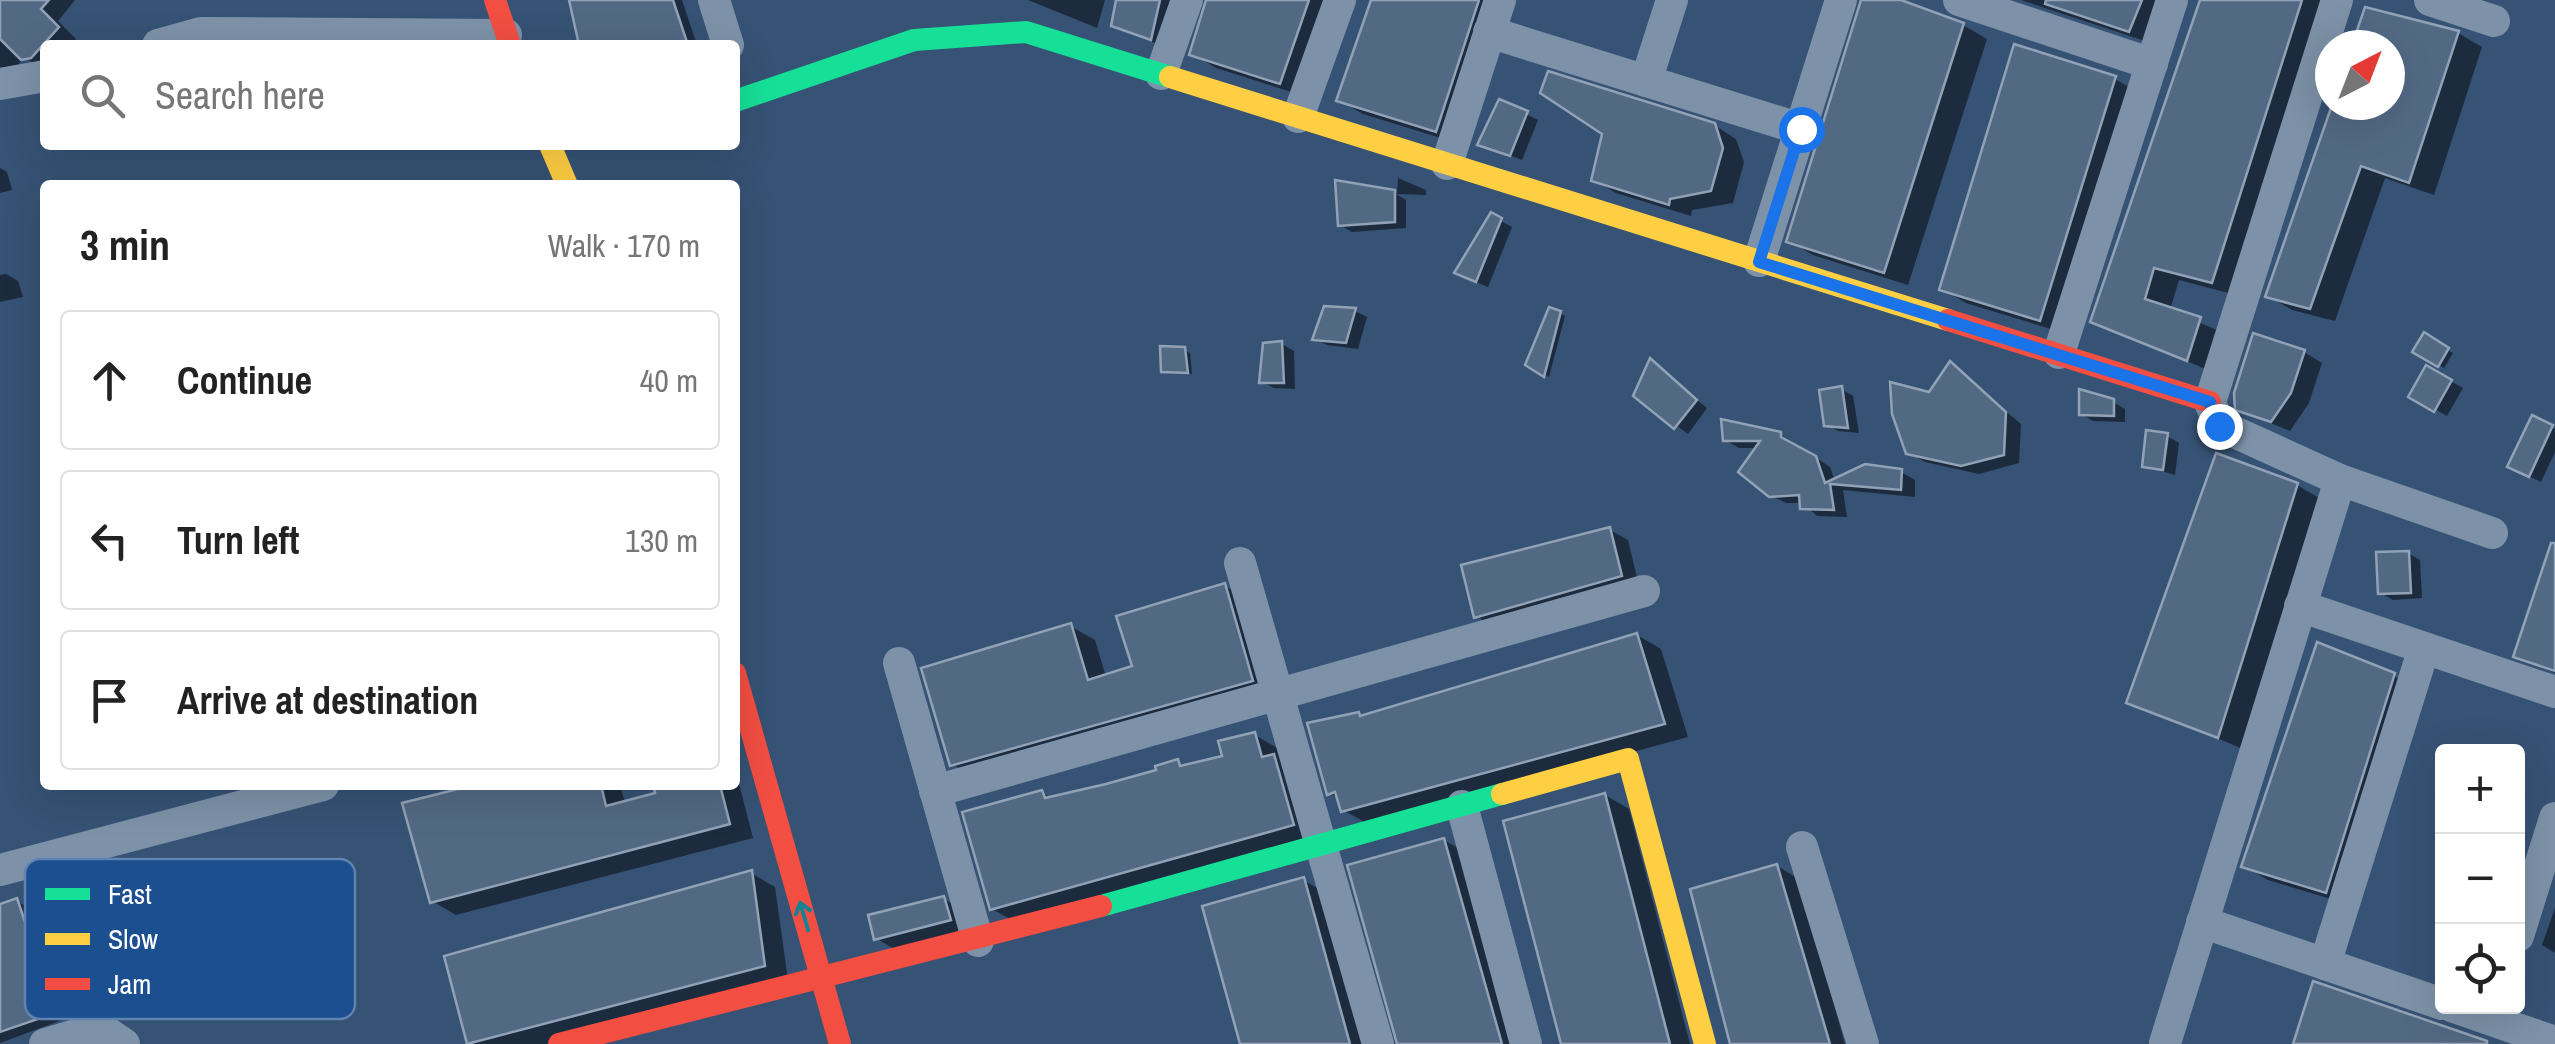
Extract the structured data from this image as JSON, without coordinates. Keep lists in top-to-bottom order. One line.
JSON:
{"legend":["Fast","Slow","Jam"],"north":"top right","page":{"search":"Search here","heading":["3 min","Walk · 170 m"],"list":[["Continue","40 m"],["Turn left","130 m"],"Arrive at destination"],"map_buttons":["+","−"]}}
